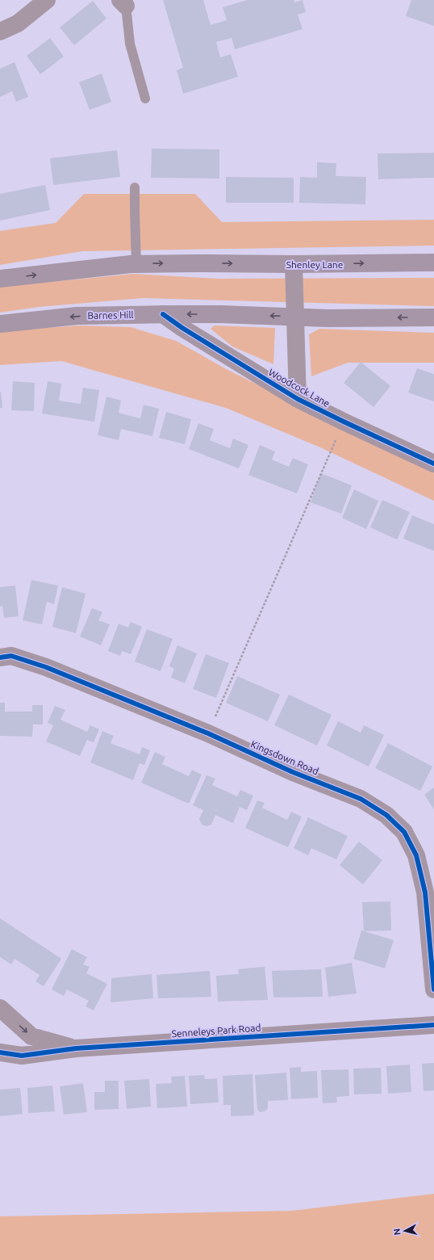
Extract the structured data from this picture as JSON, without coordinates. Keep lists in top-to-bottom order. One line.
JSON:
{"streets":{"main road":["Shenley Lane","Barnes Hill"],"street":["Woodcock Lane","Kingsdown Road","Senneleys Park Road"]},"crossings":[["Shenley Lane","Woodcock Lane"],["Barnes Hill","Woodcock Lane"]],"north":"left"}
